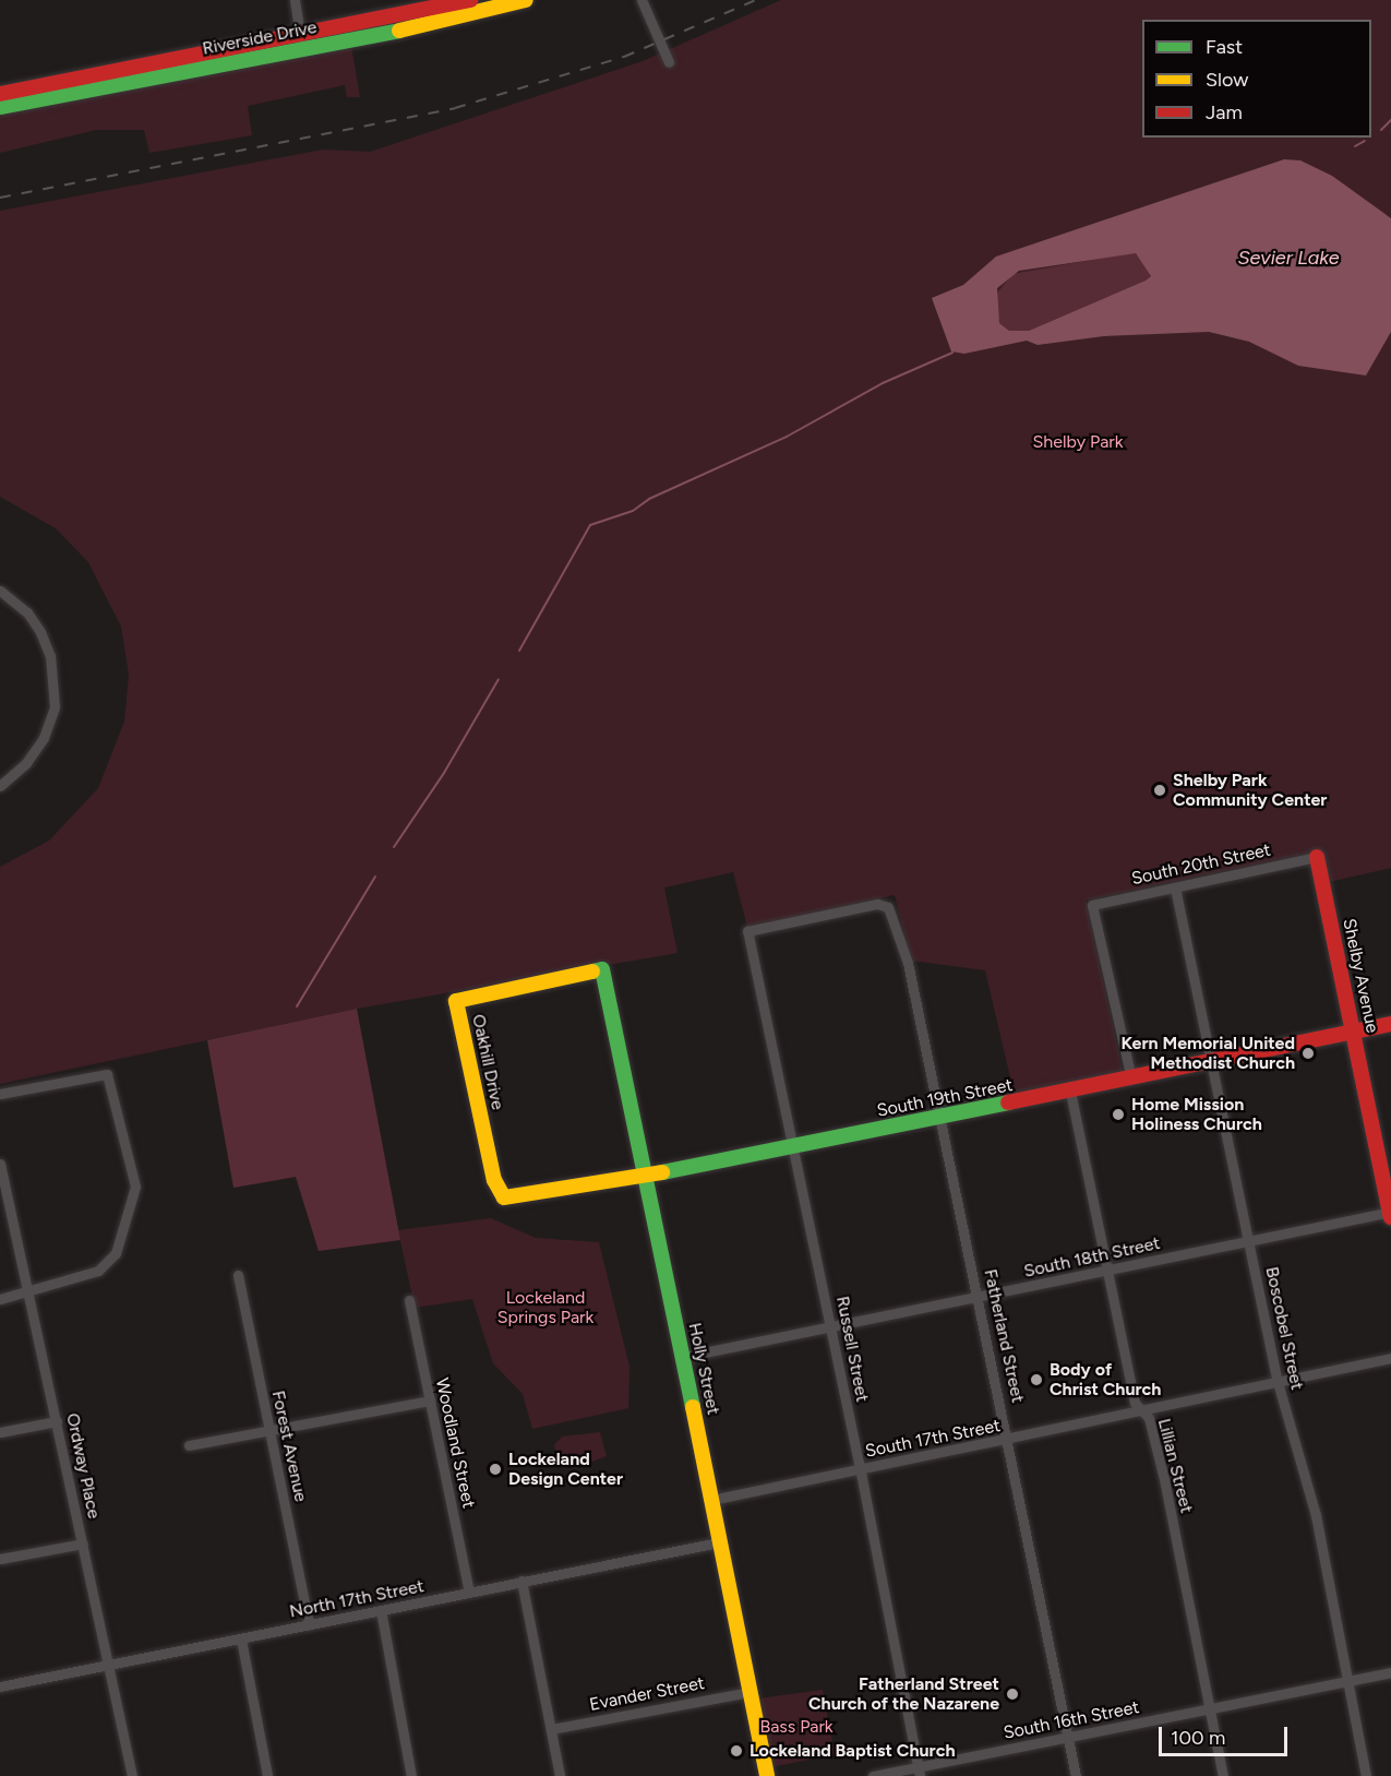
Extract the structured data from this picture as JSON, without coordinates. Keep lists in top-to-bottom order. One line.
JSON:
{"streets":{"street":["Riverside Drive","South 20th Street","Shelby Avenue","Oakhill Drive","South 19th Street","South 18th Street","Boscobel Street","Fatherland Street","Russell Street","Holly Street","South 17th Street","Woodland Street","Forest Avenue","Ordway Place","Lillian Street","North 17th Street","Evander Street","South 16th Street"]},"crossings":[["South 20th Street","Shelby Avenue"],["South 20th Street","South 19th Street"],["South 20th Street","Boscobel Street"],["Shelby Avenue","South 19th Street"],["Shelby Avenue","South 18th Street"],["Oakhill Drive","South 19th Street"],["Oakhill Drive","Holly Street"],["South 19th Street","Boscobel Street"],["South 19th Street","Fatherland Street"],["South 19th Street","Russell Street"],["South 19th Street","Holly Street"],["South 19th Street","Lillian Street"],["South 18th Street","Boscobel Street"],["South 18th Street","Fatherland Street"],["South 18th Street","Russell Street"],["South 18th Street","Holly Street"],["South 18th Street","Lillian Street"],["Boscobel Street","South 17th Street"],["Boscobel Street","South 16th Street"],["Fatherland Street","Russell Street"],["Fatherland Street","South 17th Street"],["Fatherland Street","South 16th Street"],["Russell Street","South 17th Street"],["Russell Street","South 16th Street"],["Holly Street","South 17th Street"],["Holly Street","North 17th Street"],["Holly Street","Evander Street"],["South 17th Street","Lillian Street"],["Woodland Street","North 17th Street"],["Forest Avenue","North 17th Street"],["Ordway Place","North 17th Street"],["Lillian Street","South 16th Street"]],"water":["Sevier Lake"],"parks":["Shelby Park","Lockeland Springs Park","Bass Park"],"places":["Shelby Park Community Center","Kern Memorial United Methodist Church","Home Mission Holiness Church","Body of Christ Church","Lockeland Design Center","Fatherland Street Church of the Nazarene","Lockeland Baptist Church"],"legend":["Fast","Slow","Jam"],"scale_bar":"100 m"}
